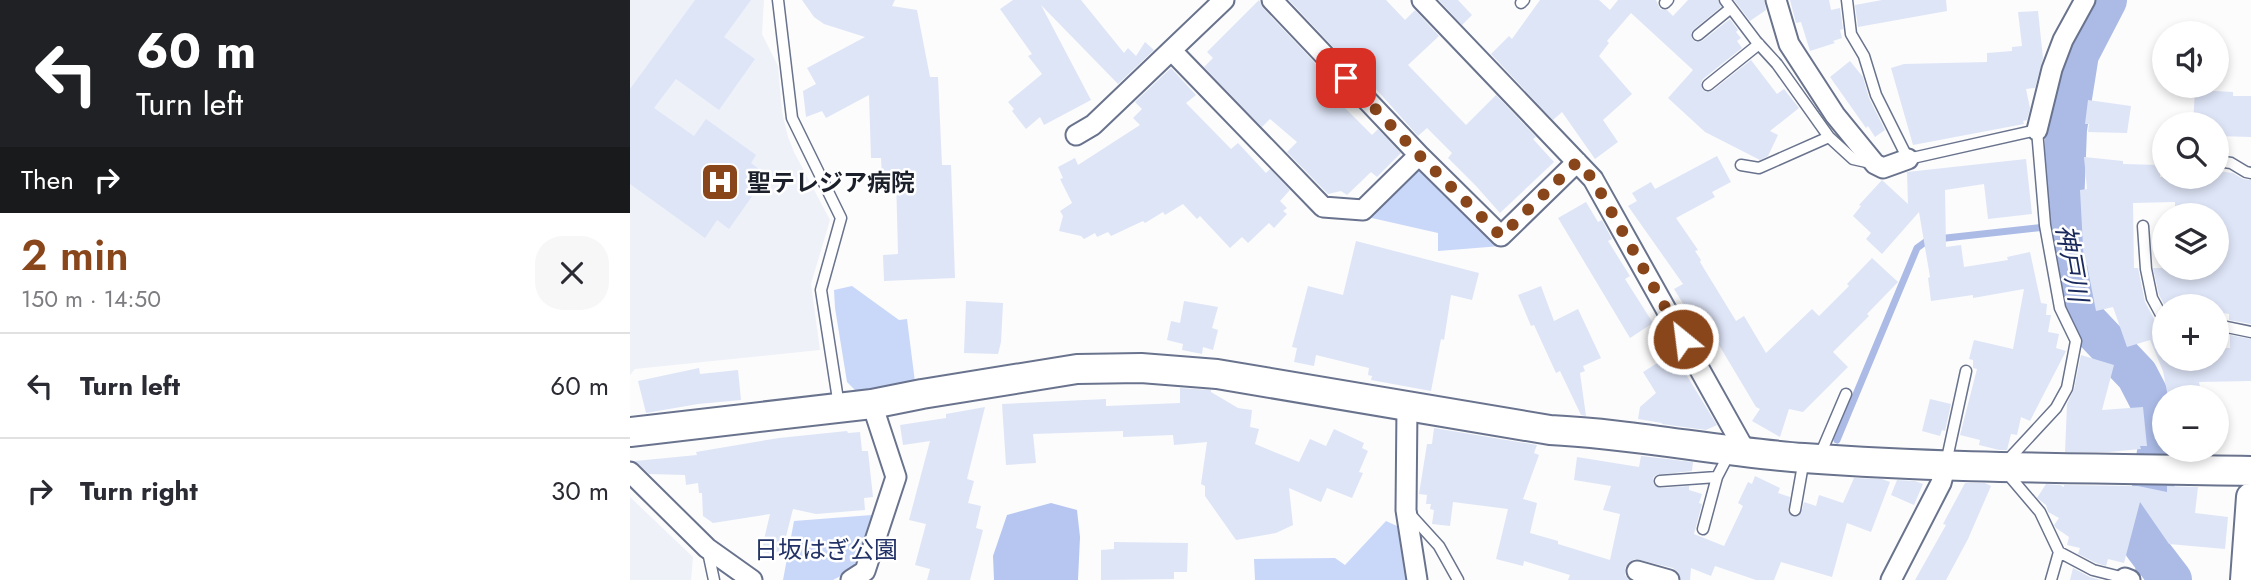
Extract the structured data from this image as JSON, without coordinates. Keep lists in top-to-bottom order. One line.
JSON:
{"water":["神戸川"],"parks":["日坂はぎ公園"],"places":{"hospital":["聖テレジア病院"]},"page":{"turn":["60 m","Turn left"],"map_buttons":["+","−"],"then":"Then","heading":["2 min","150 m · 14:50"],"list":[{"name":"Turn left","value":"60 m"},{"name":"Turn right","value":"30 m"}]}}
